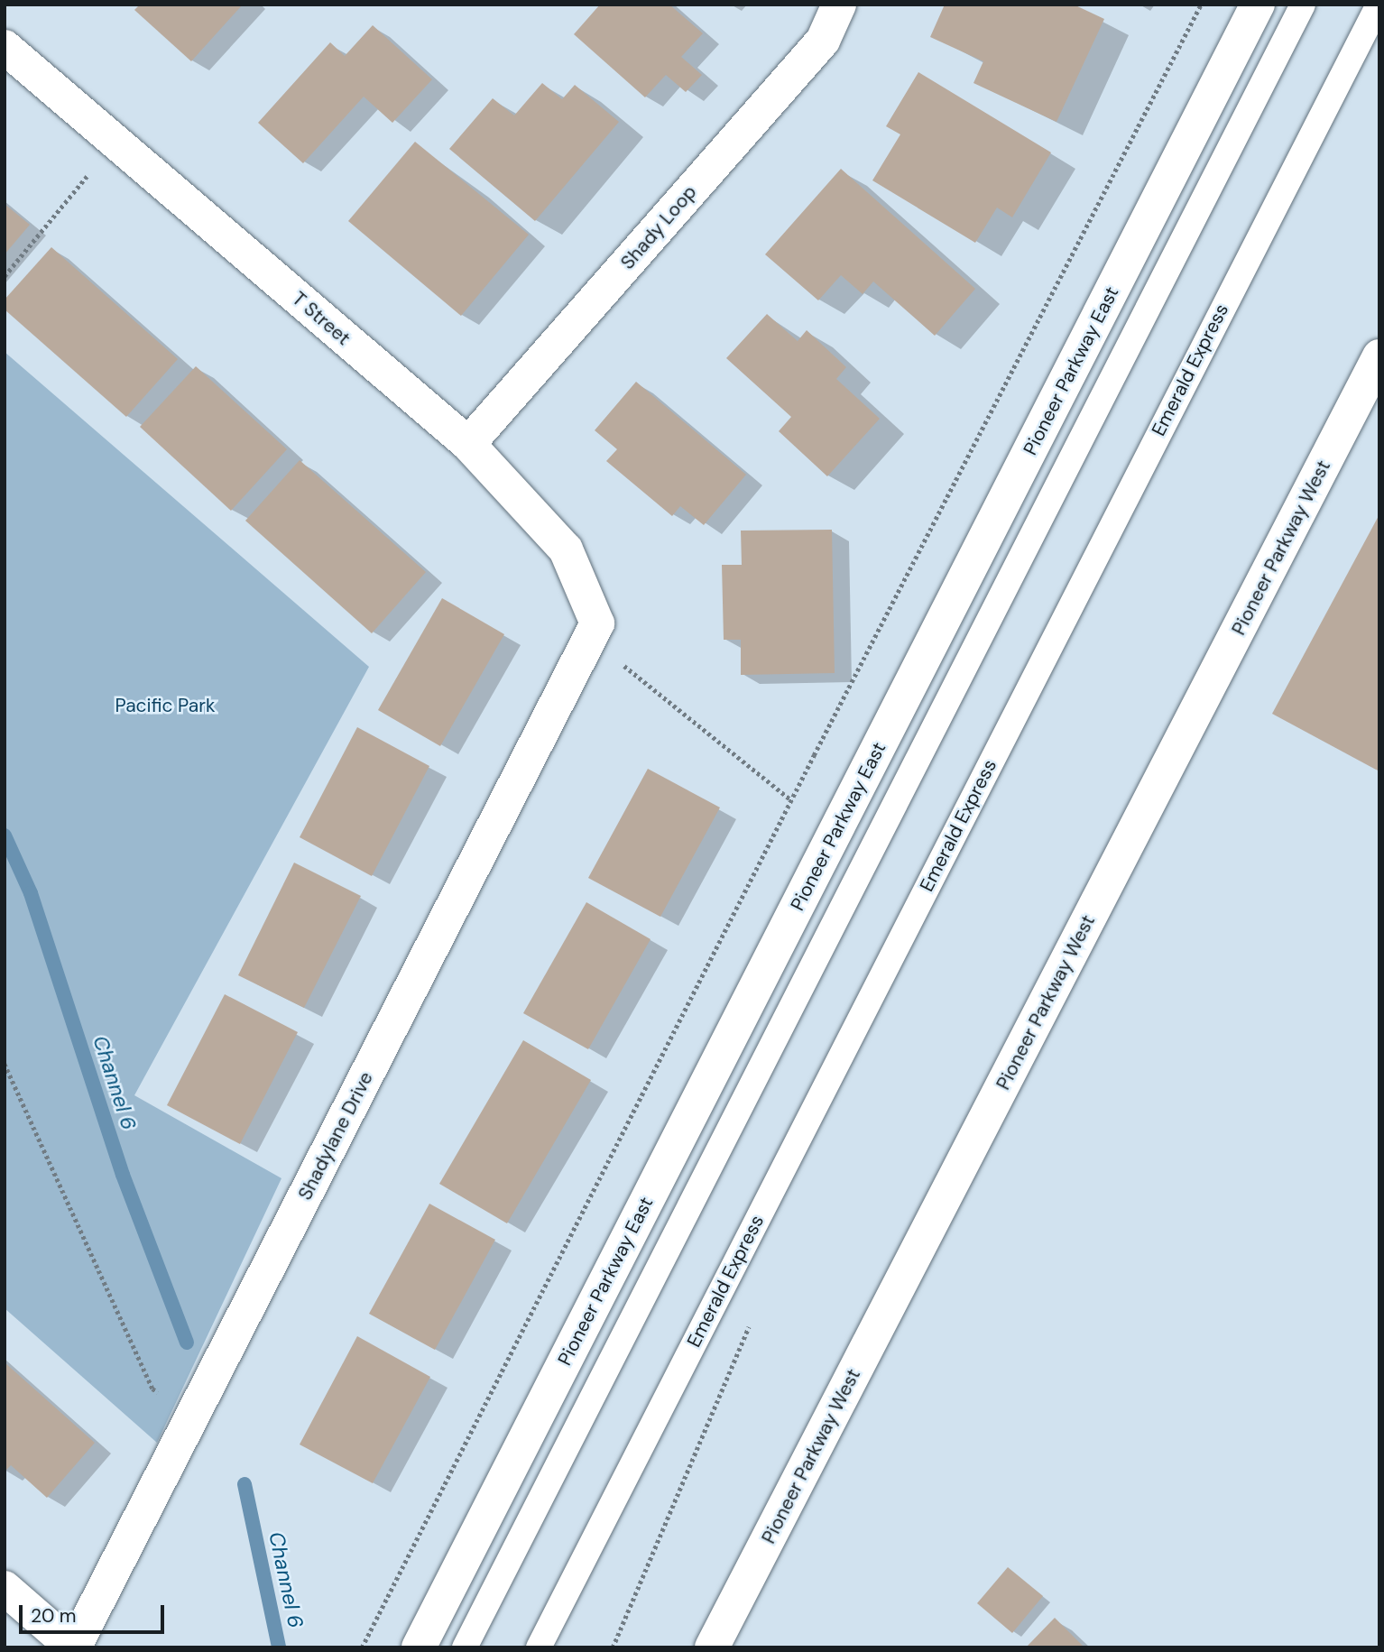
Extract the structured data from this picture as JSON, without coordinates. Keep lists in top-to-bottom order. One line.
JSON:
{"streets":{"main road":["Shady Loop","T Street","Pioneer Parkway East","Pioneer Parkway West","Shadylane Drive"],"lane":["Emerald Express"]},"crossings":[["Shady Loop","T Street"],["T Street","Shadylane Drive"]],"water":["Channel 6"],"parks":["Pacific Park"],"scale_bar":"20 m"}
